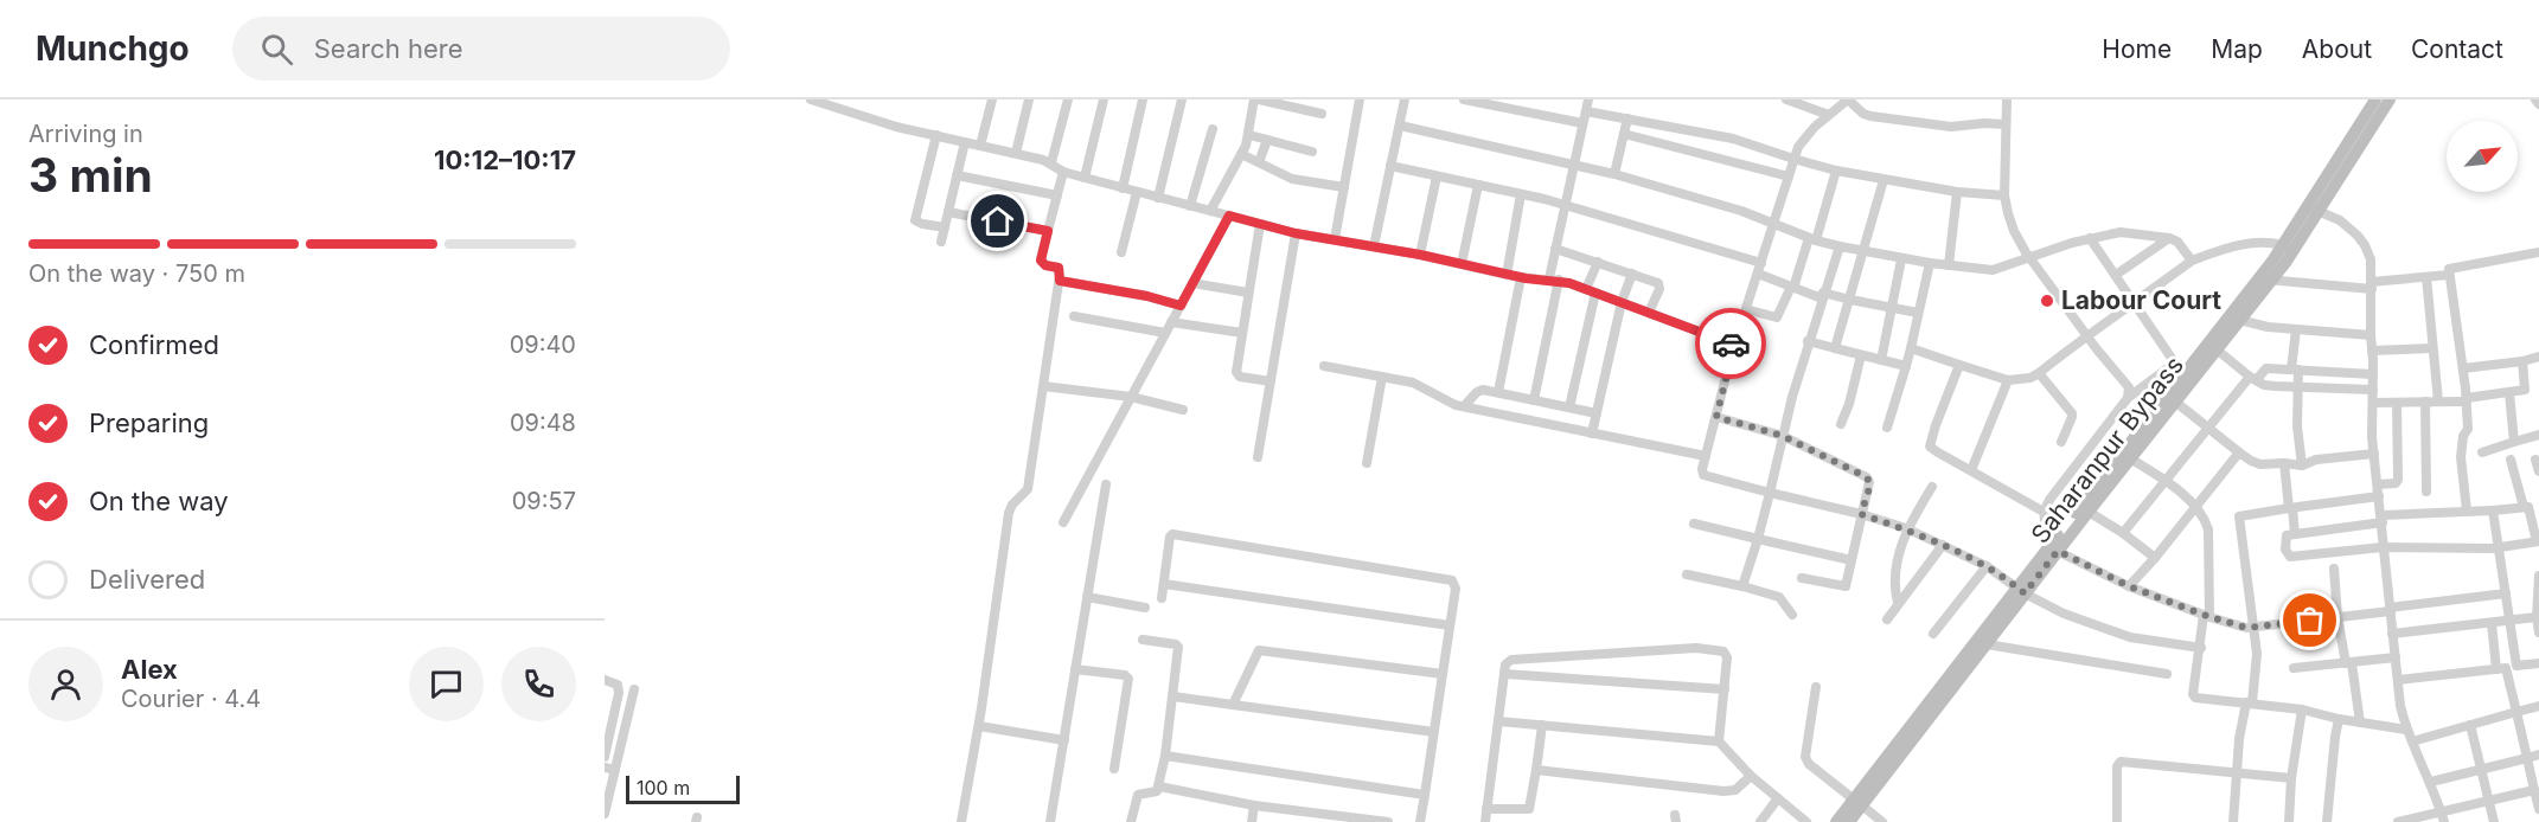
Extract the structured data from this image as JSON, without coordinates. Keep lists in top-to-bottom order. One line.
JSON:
{"streets":{"main road":["Saharanpur Bypass"]},"places":["Labour Court"],"scale_bar":"100 m","north":"top right","page":{"header":"Munchgo","search":"Search here","nav":["Home","Map","About","Contact"],"heading":["3 min","Arriving in","10:12–10:17"],"panel":["Alex","Courier · 4.4"],"bar":"On the way · 750 m","list":[["Confirmed","09:40"],["Preparing","09:48"],["On the way","09:57"],"Delivered"],"scale":"100 m"}}
